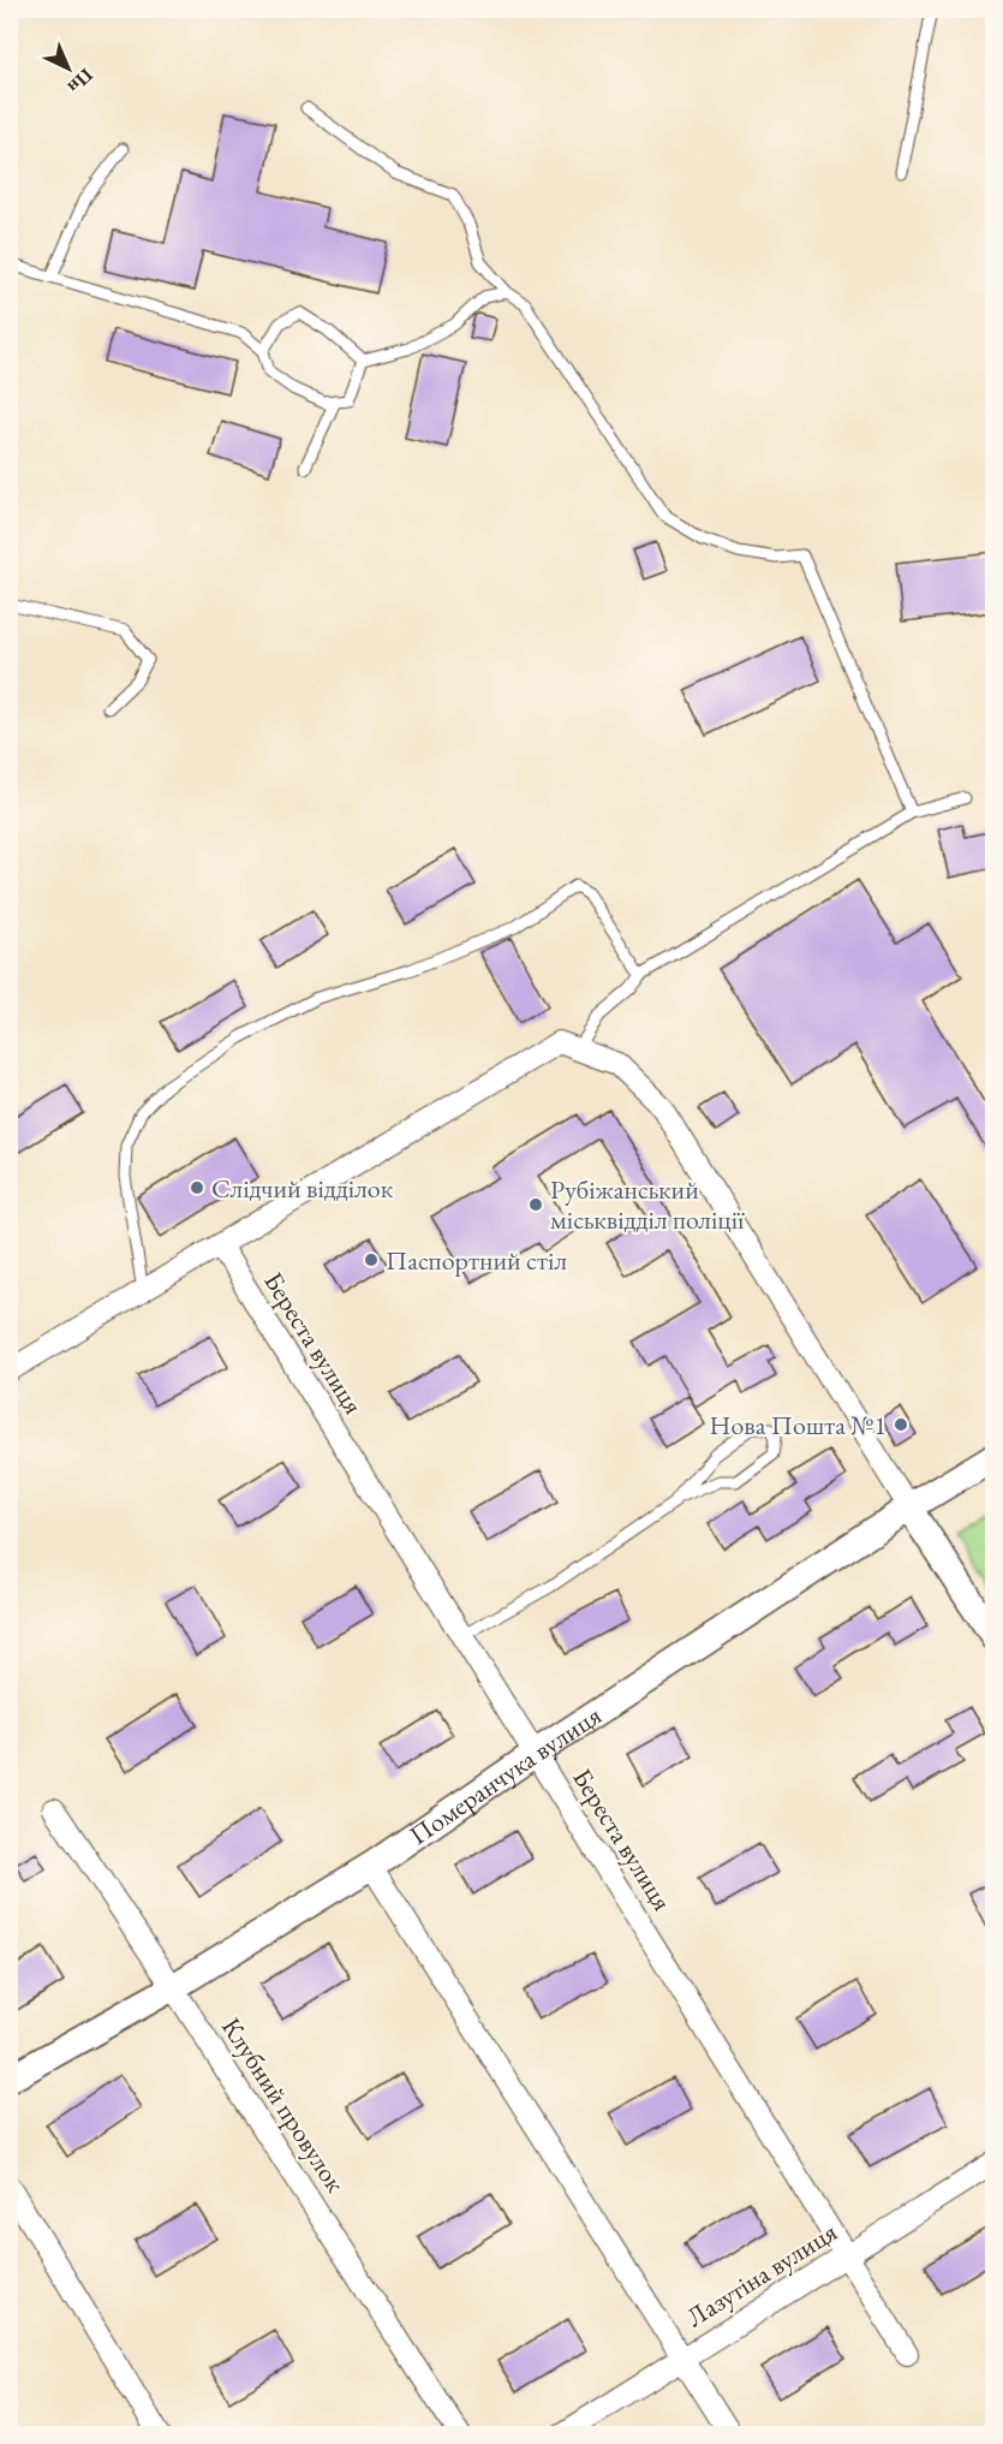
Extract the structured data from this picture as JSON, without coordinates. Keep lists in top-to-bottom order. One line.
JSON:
{"streets":{"street":["Береста вулиця","Померанчука вулиця","Клубний провулок","Лазутіна вулиця"]},"crossings":[["Береста вулиця","Померанчука вулиця"],["Береста вулиця","Лазутіна вулиця"],["Померанчука вулиця","Клубний провулок"]],"places":["Слідчий відділок","Рубіжанський міськвідділ поліції","Паспортний стіл","Нова Пошта №1"],"north":"bottom right"}
